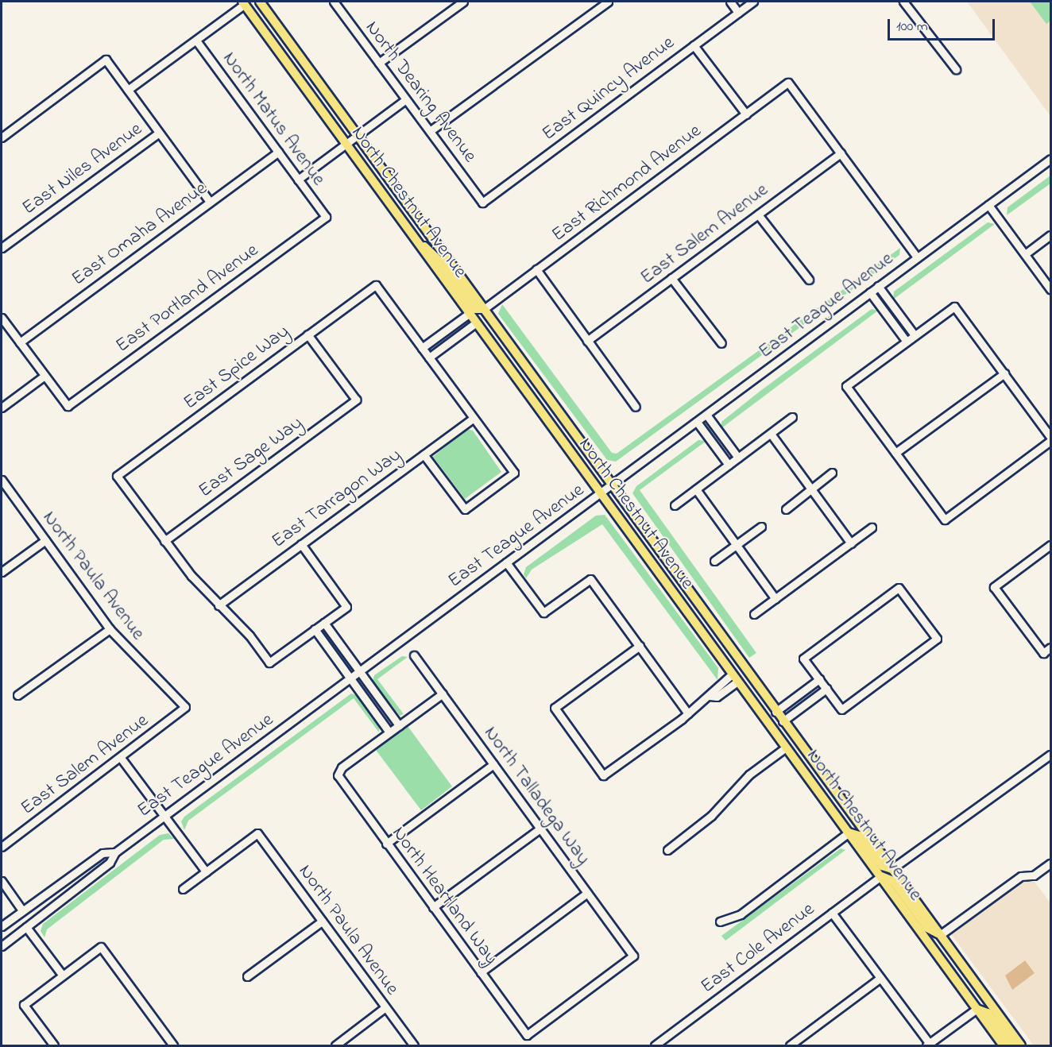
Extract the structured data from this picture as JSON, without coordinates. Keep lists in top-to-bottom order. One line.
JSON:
{"streets":{"main road":["North Chestnut Avenue"],"street":["East Quincy Avenue","North Dearing Avenue","North Matus Avenue","East Niles Avenue","East Richmond Avenue","East Omaha Avenue","East Salem Avenue","East Portland Avenue","East Teague Avenue","East Spice Way","East Sage Way","East Tarragon Way","North Paula Avenue","North Talladega Way","North Heartland Way","East Cole Avenue"]},"crossings":[["East Quincy Avenue","North Dearing Avenue"],["North Matus Avenue","East Omaha Avenue"],["North Matus Avenue","East Portland Avenue"],["East Richmond Avenue","North Chestnut Avenue"],["East Richmond Avenue","East Salem Avenue"],["North Chestnut Avenue","East Teague Avenue"],["North Chestnut Avenue","East Cole Avenue"],["East Salem Avenue","North Paula Avenue"],["East Spice Way","East Sage Way"],["North Talladega Way","North Heartland Way"]],"scale_bar":"100 m"}
